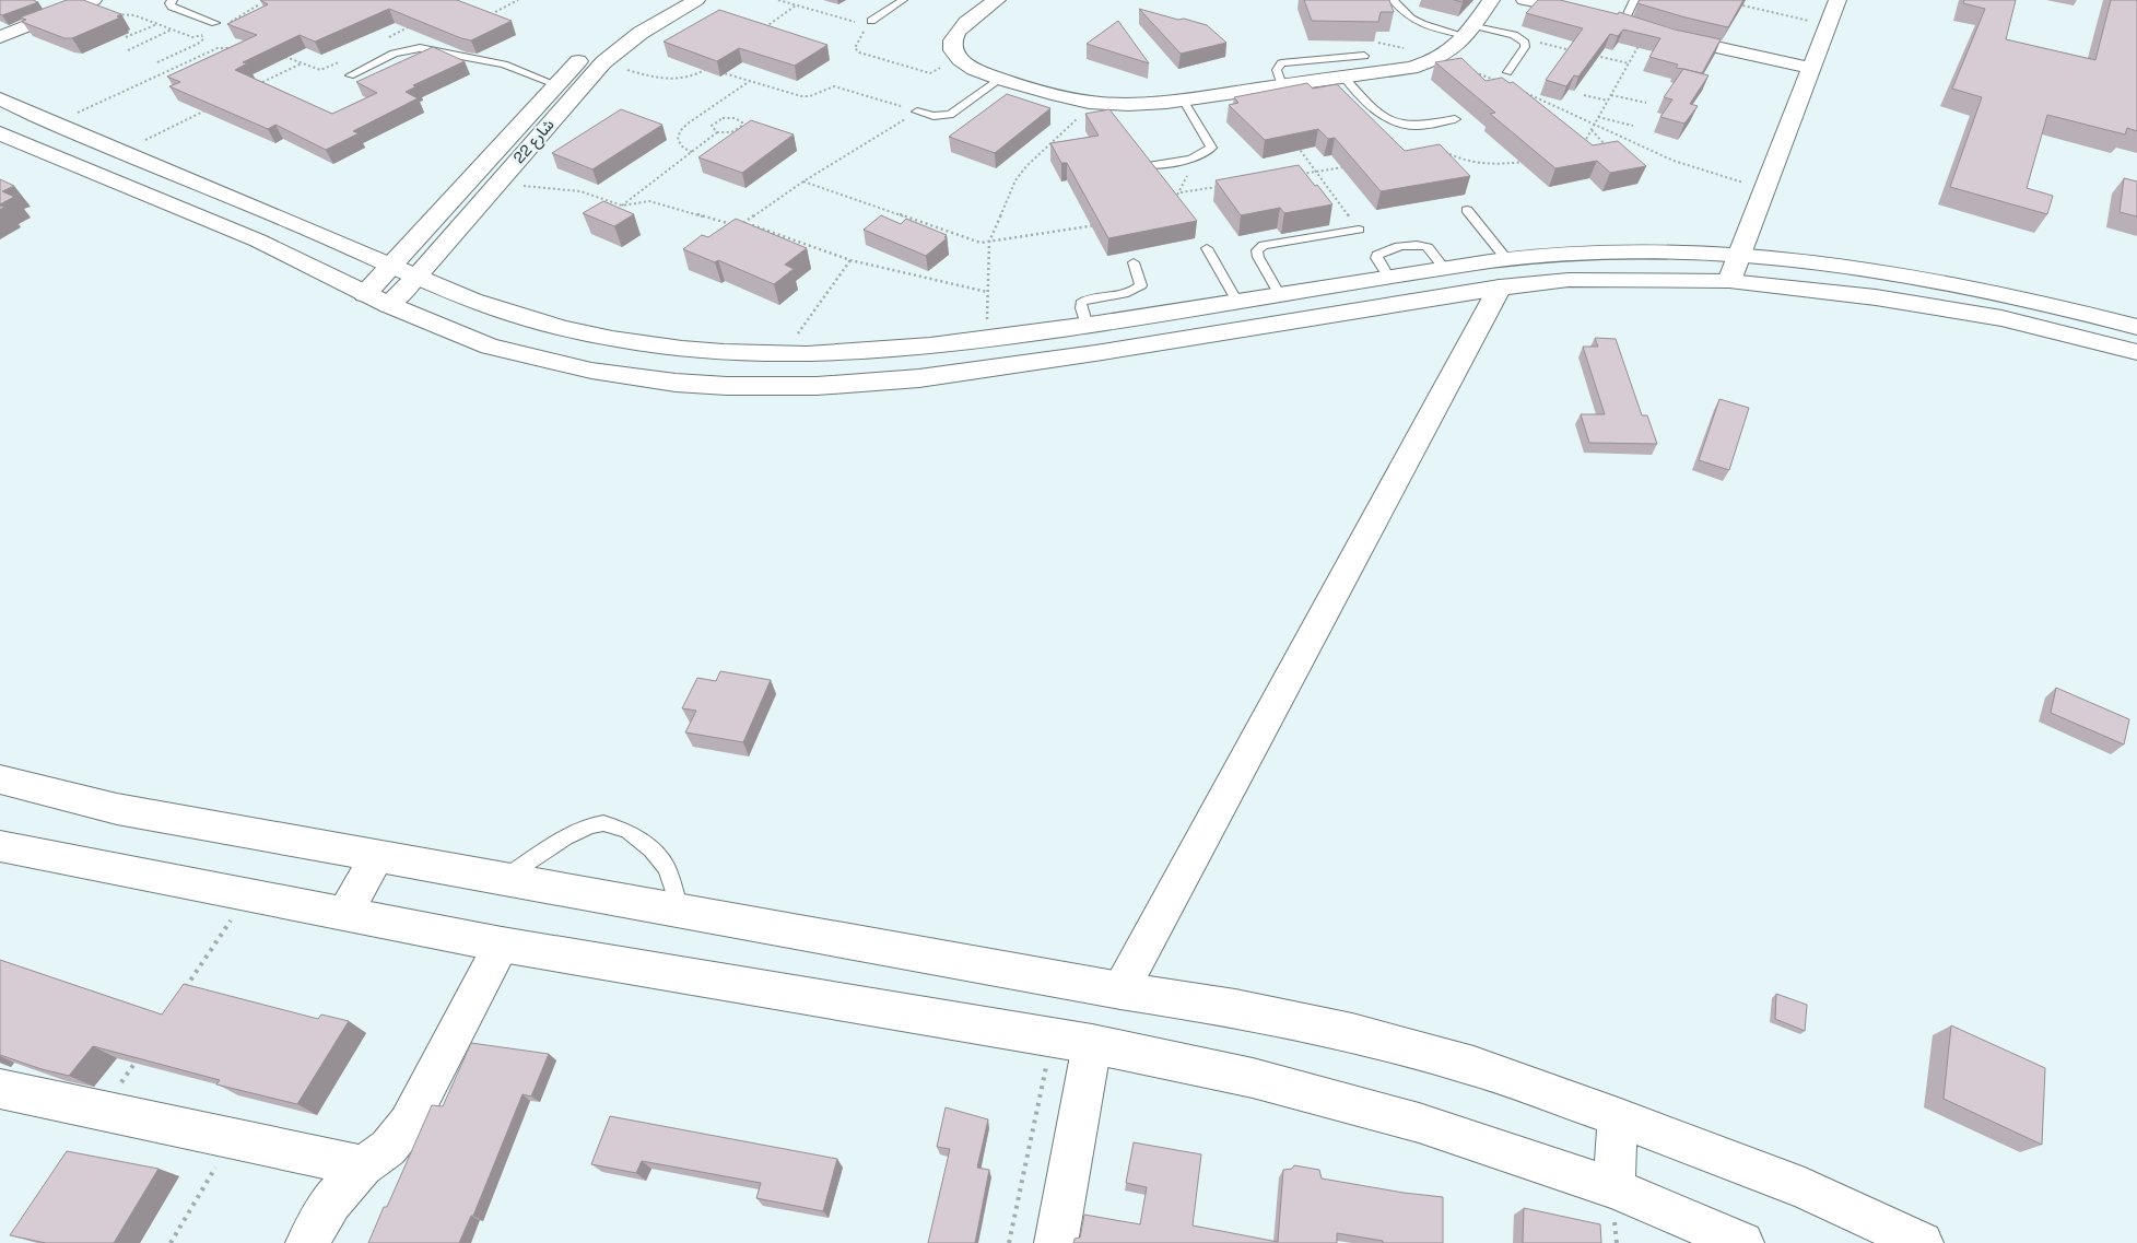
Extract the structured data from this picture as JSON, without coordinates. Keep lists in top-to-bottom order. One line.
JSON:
{"streets":{"street":["شارع 22"]}}
